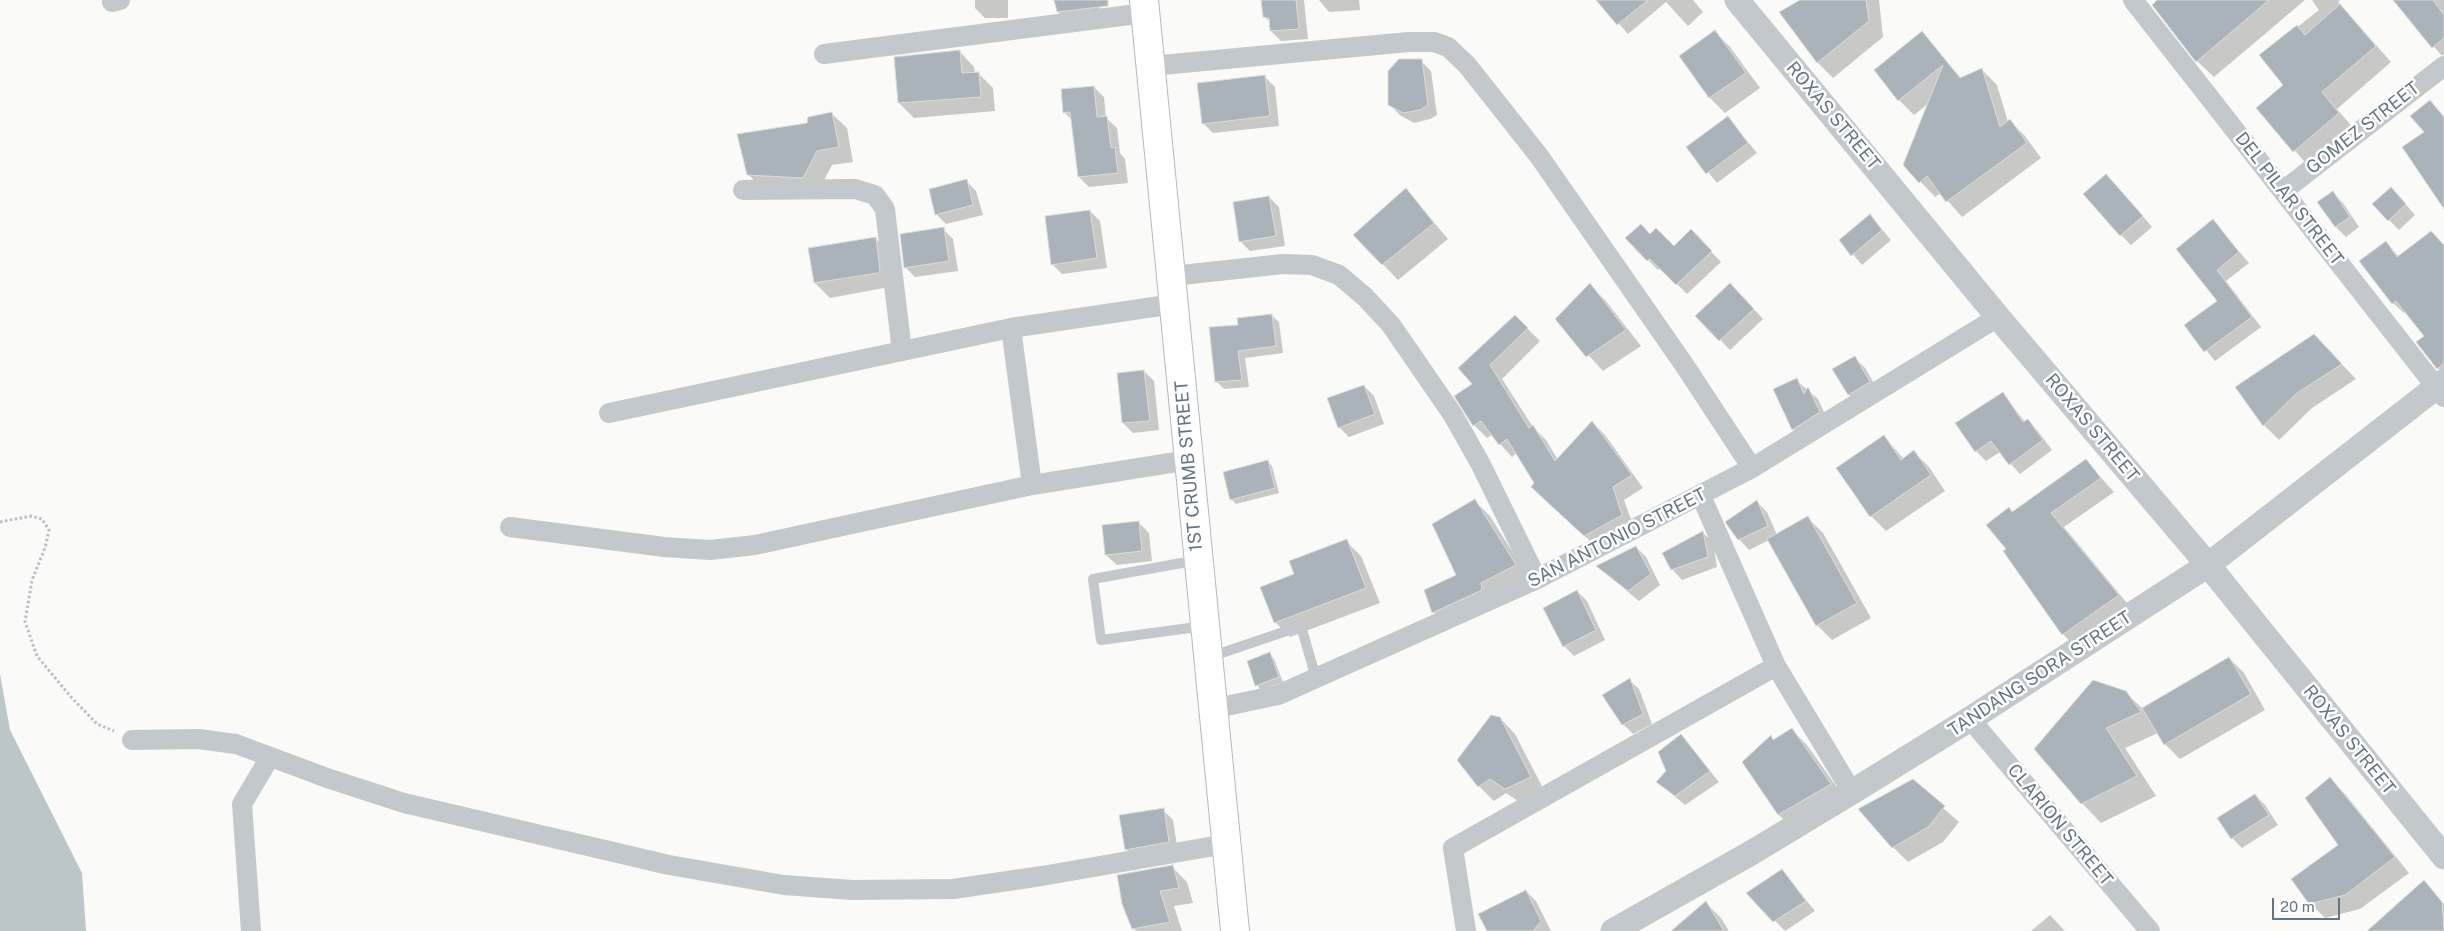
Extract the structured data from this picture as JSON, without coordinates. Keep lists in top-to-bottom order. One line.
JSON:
{"streets":{"main road":["1ST CRUMB STREET"],"street":["ROXAS STREET","GOMEZ STREET","DEL PILAR STREET","SAN ANTONIO STREET","TANDANG SORA STREET","CLARION STREET"]},"crossings":[["ROXAS STREET","SAN ANTONIO STREET"],["ROXAS STREET","TANDANG SORA STREET"],["GOMEZ STREET","DEL PILAR STREET"],["DEL PILAR STREET","TANDANG SORA STREET"],["1ST CRUMB STREET","SAN ANTONIO STREET"],["TANDANG SORA STREET","CLARION STREET"]],"scale_bar":"20 m"}
